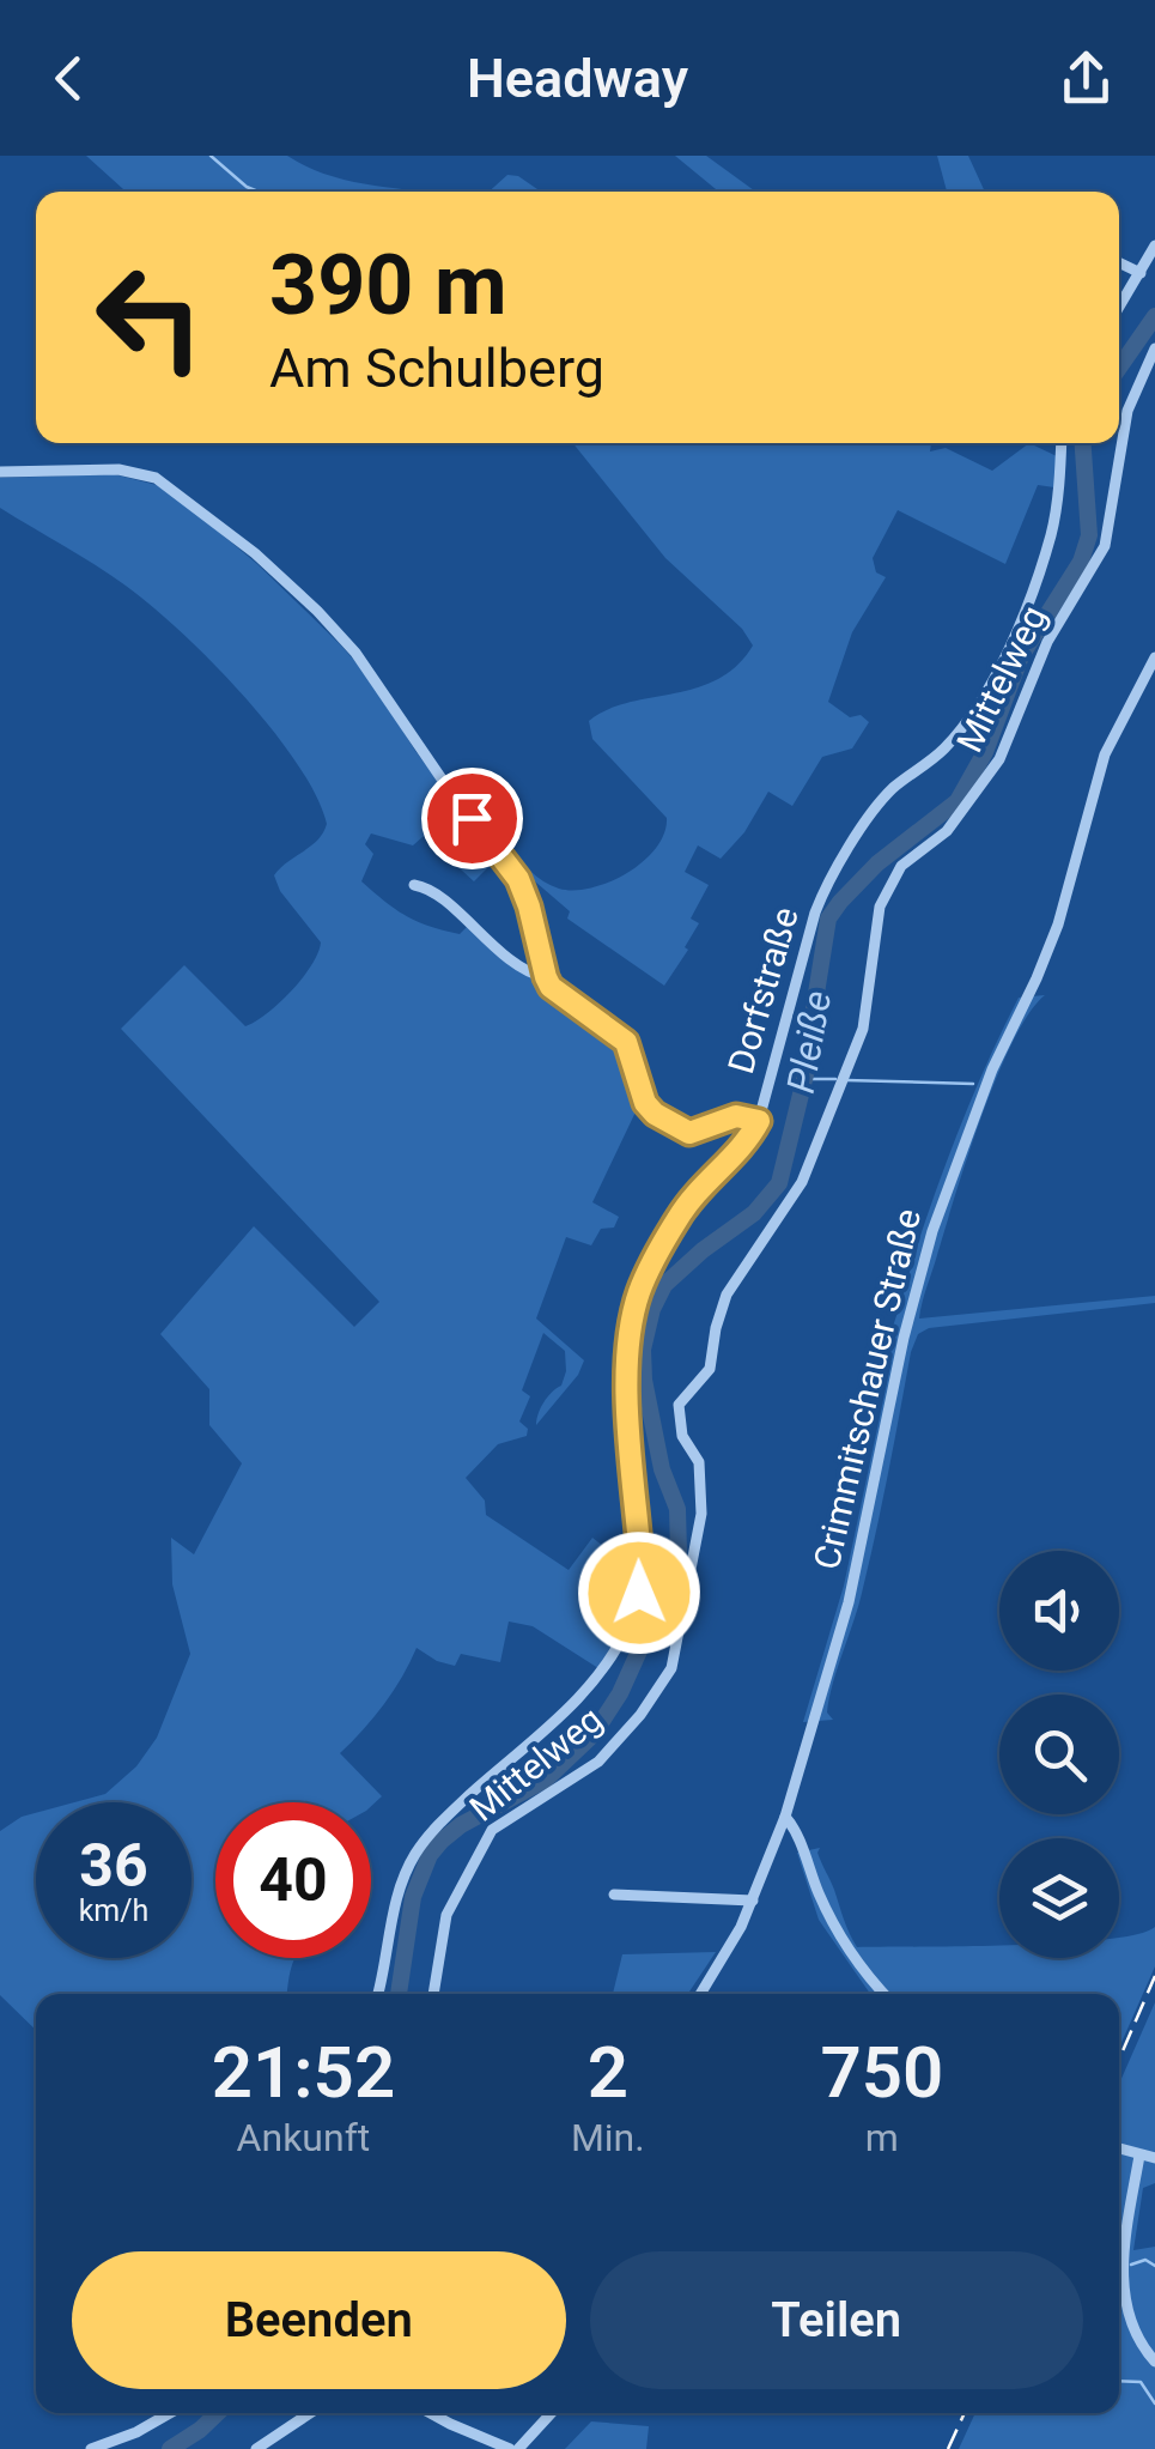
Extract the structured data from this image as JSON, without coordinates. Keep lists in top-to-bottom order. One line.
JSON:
{"streets":{"street":["Mittelweg","Dorfstraße","Crimmitschauer Straße"]},"water":["Pleiße"],"page":{"header":"Headway","turn":["390 m","Am Schulberg"],"speed":"36 km/h","limit":"40","eta":["21:52","Ankunft","2","Min.","750","m"],"buttons":["Beenden","Teilen"]}}
